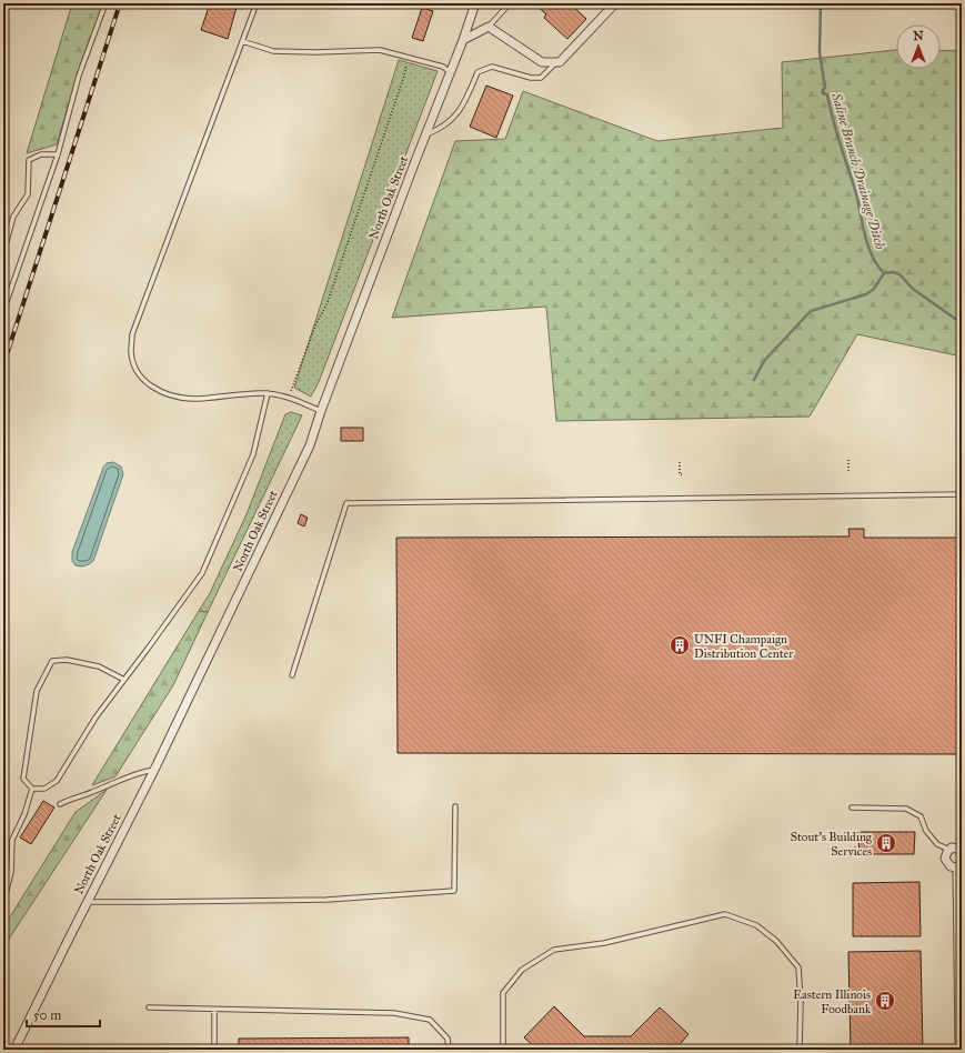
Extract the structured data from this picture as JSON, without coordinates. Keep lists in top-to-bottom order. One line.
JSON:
{"streets":{"street":["North Oak Street"]},"water":["Saline Branch Drainage Ditch"],"places":{"building":["UNFI Champaign Distribution Center","Stout's Building Services","Eastern Illinois Foodbank"]},"scale_bar":"50 m","north":"top"}
